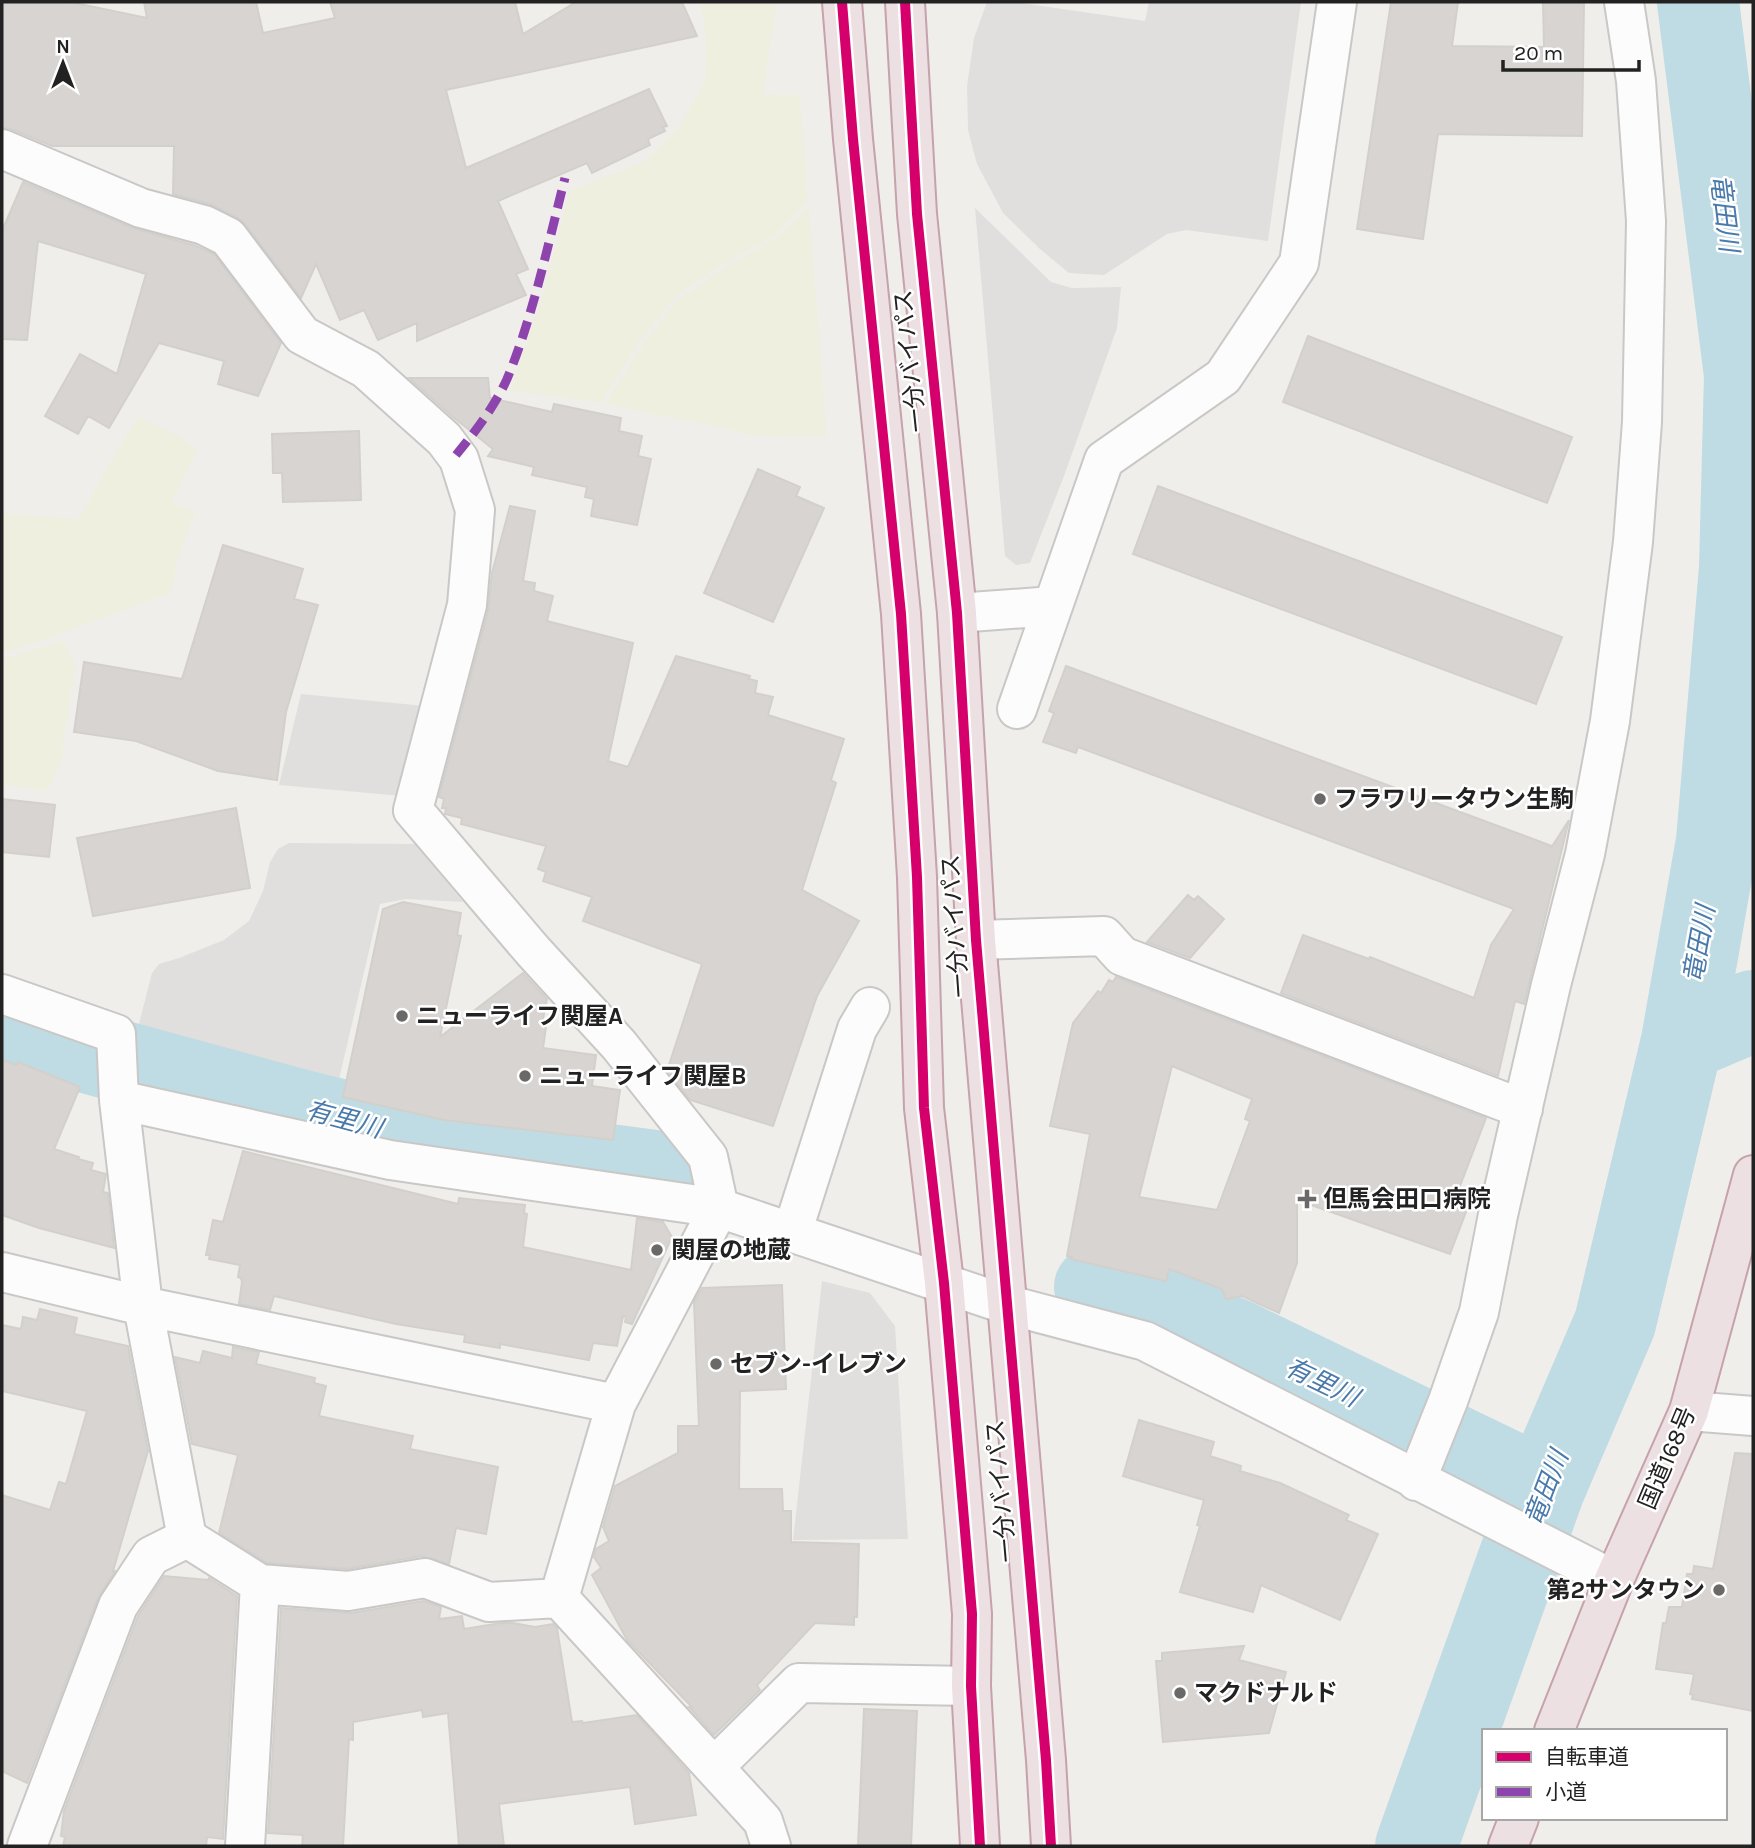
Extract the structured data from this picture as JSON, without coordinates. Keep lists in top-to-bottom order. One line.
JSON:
{"streets":{"highway":["一分バイパス","国道168号"]},"water":["竜田川","有里川"],"places":{"other":["フラワリータウン生駒","ニューライフ関屋A","ニューライフ関屋B","関屋の地蔵","セブン-イレブン","第2サンタウン","マクドナルド"],"health":["但馬会田口病院"]},"legend":["自転車道","小道"],"scale_bar":"20 m","north":"top"}
